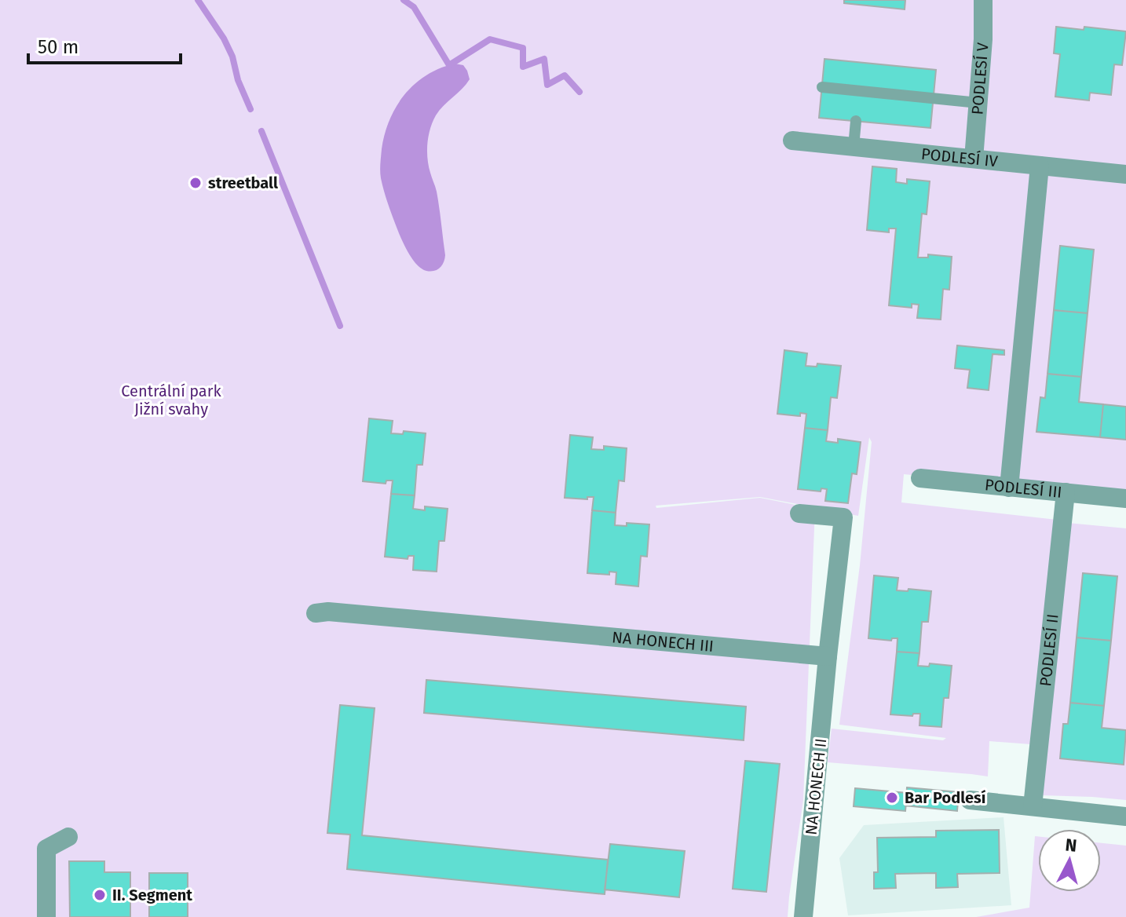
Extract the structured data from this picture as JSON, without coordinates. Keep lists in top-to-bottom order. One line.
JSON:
{"streets":{"street":["PODLESÍ V","PODLESÍ IV","PODLESÍ III","NA HONECH III","PODLESÍ II","NA HONECH II"]},"crossings":[["PODLESÍ V","PODLESÍ IV"],["PODLESÍ III","PODLESÍ II"],["NA HONECH III","NA HONECH II"]],"parks":["Centrální park Jižní svahy"],"places":["streetball","Bar Podlesí","II. Segment"],"scale_bar":"50 m","north":"top"}
